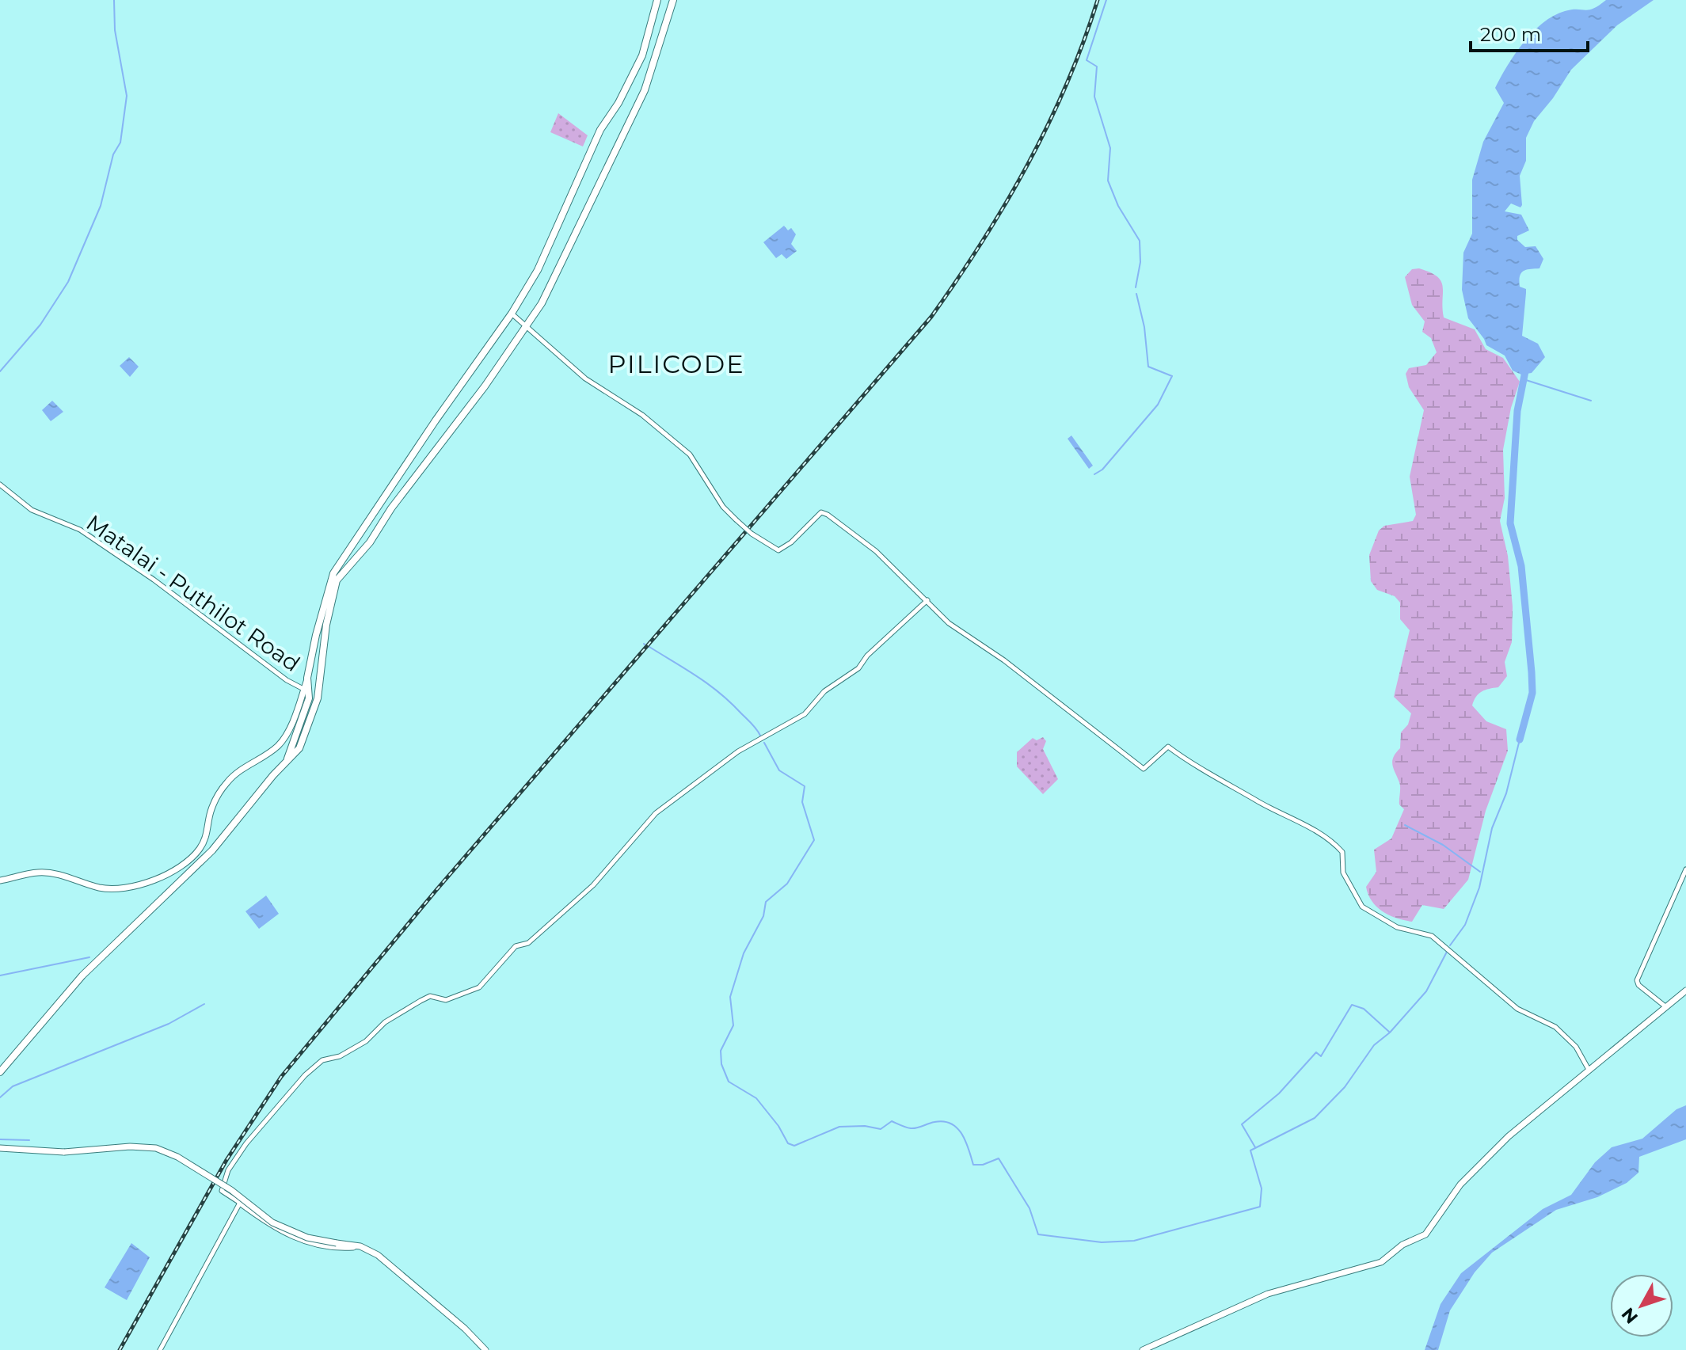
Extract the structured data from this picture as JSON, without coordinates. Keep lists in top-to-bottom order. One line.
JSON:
{"streets":{"street":["Matalai - Puthilot Road"]},"districts":["PILICODE"],"scale_bar":"200 m","north":"bottom left"}
